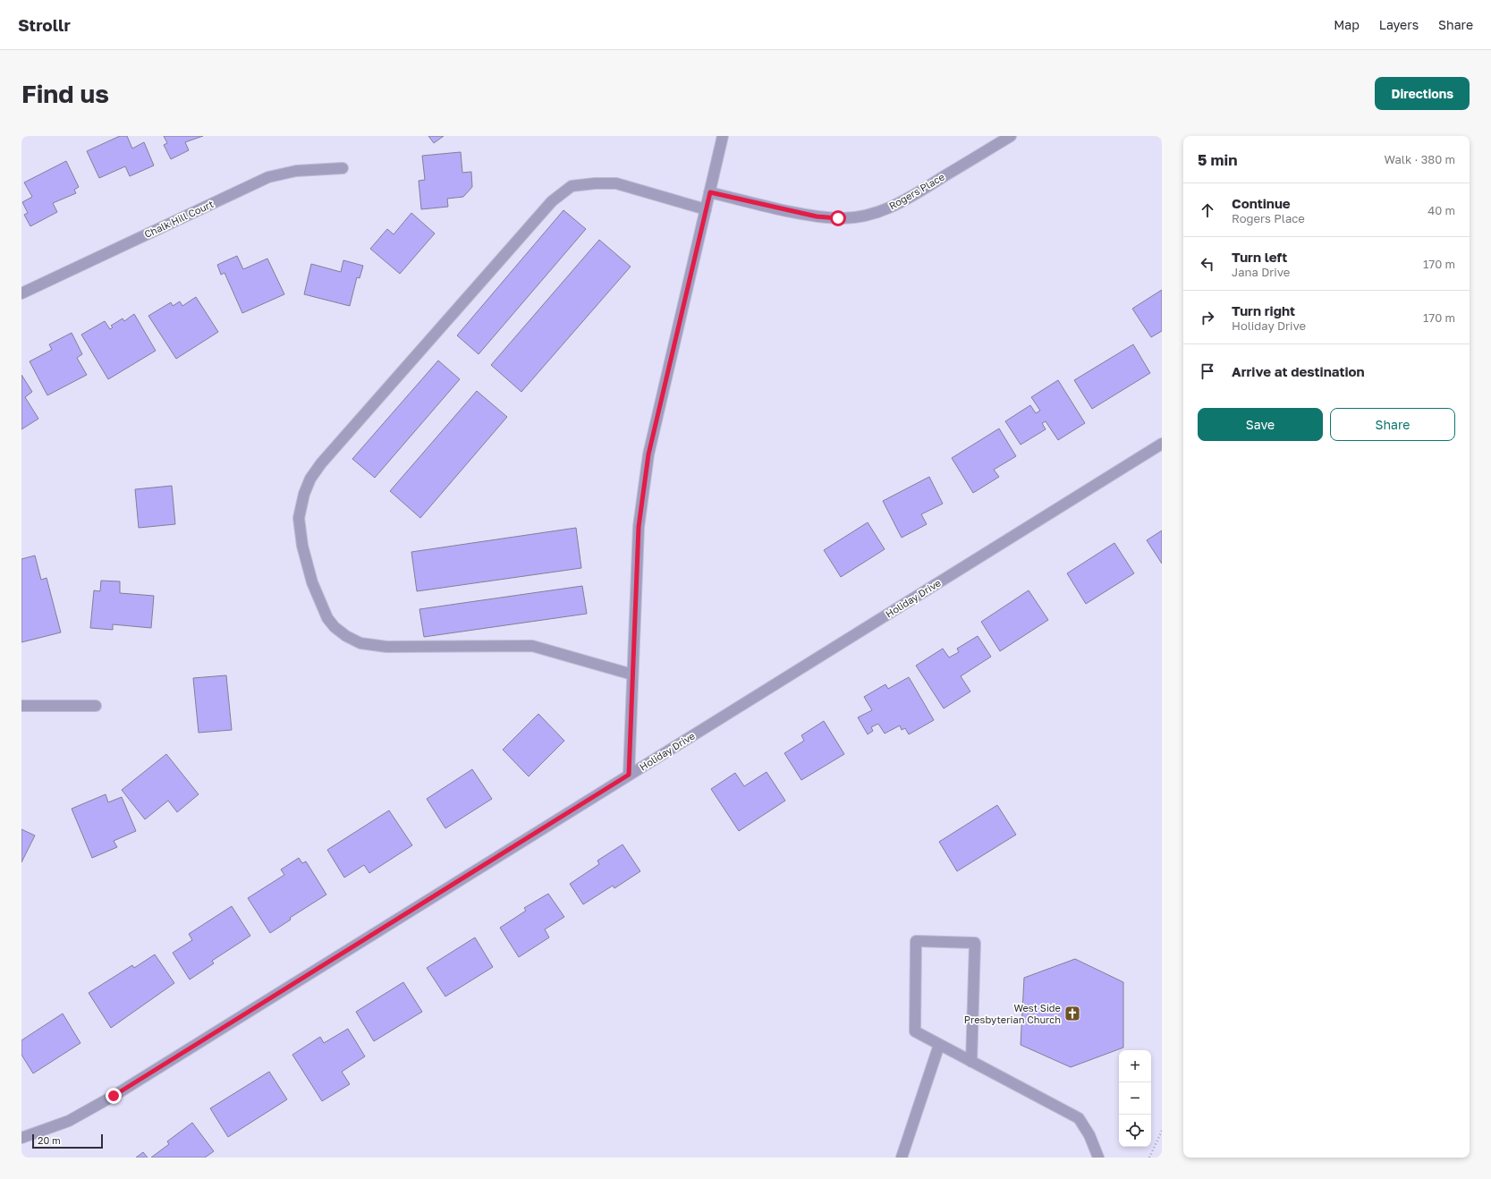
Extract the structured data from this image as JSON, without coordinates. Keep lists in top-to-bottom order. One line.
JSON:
{"streets":{"street":["Rogers Place","Chalk Hill Court","Holiday Drive"]},"places":{"church":["West Side Presbyterian Church"]},"scale_bar":"20 m","page":{"header":"Strollr","nav":["Map","Layers","Share"],"buttons":["Directions",["Save","Share"]],"title":"Find us","heading":["5 min","Walk · 380 m"],"list":[["Continue","Rogers Place","40 m"],["Turn left","Jana Drive","170 m"],["Turn right","Holiday Drive","170 m"],"Arrive at destination"],"map_buttons":["+","−"],"scale":"20 m"}}
